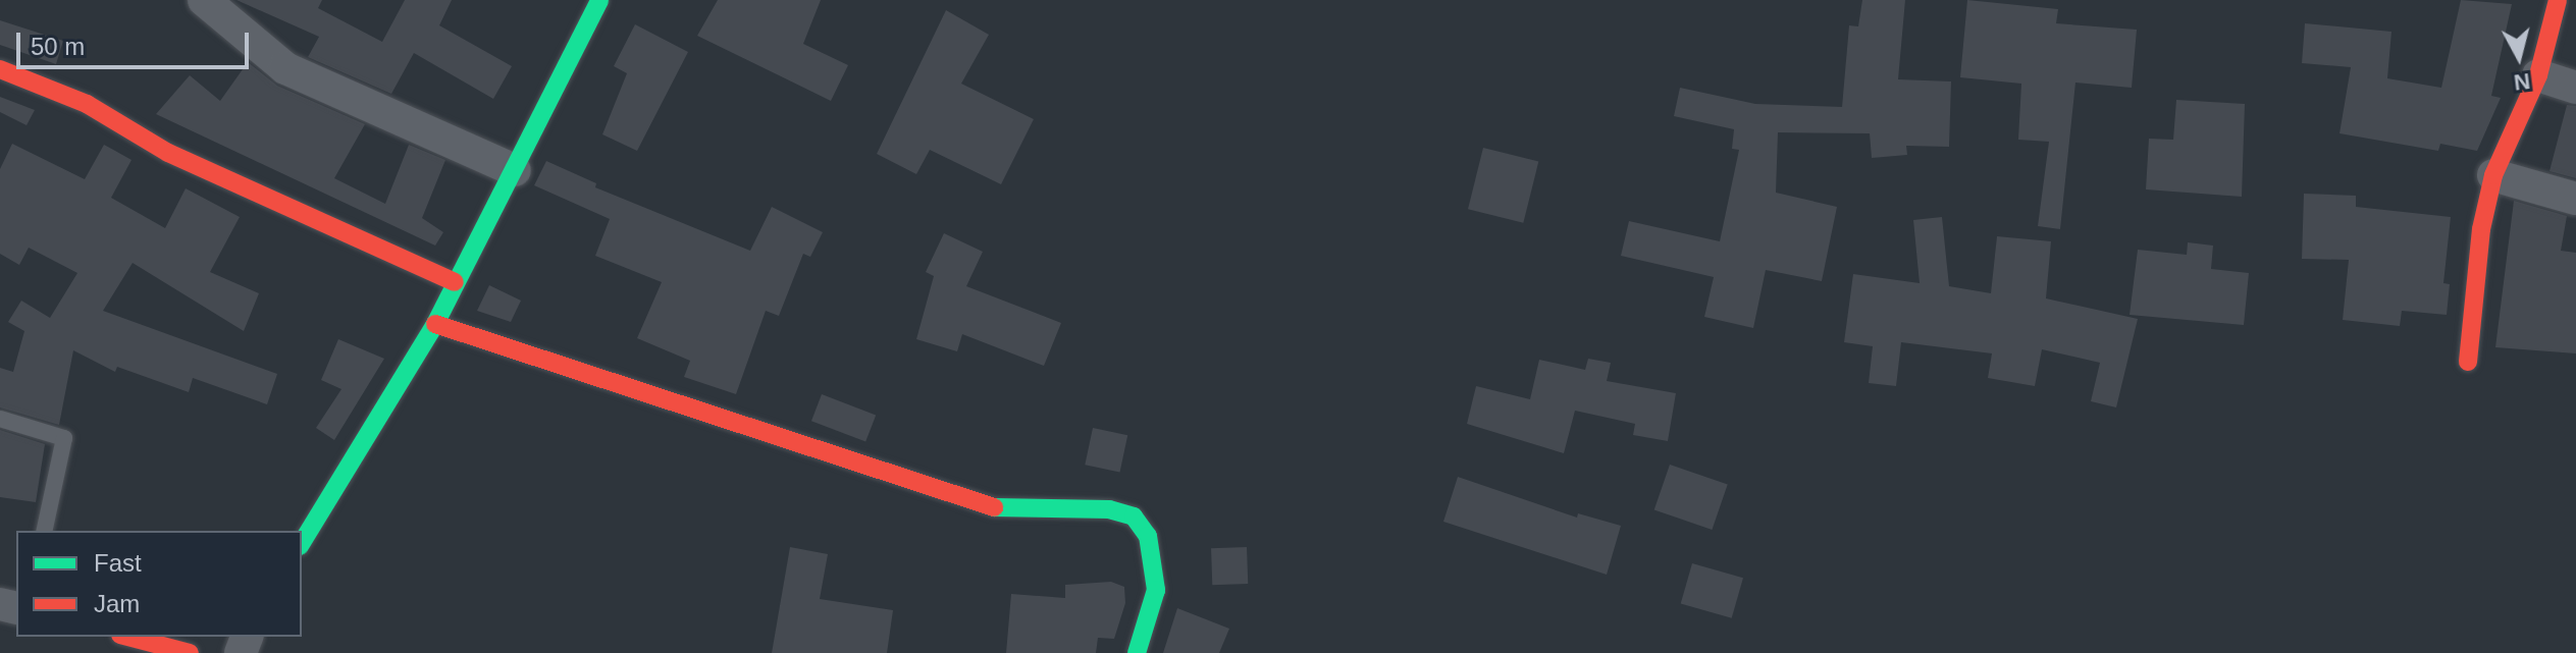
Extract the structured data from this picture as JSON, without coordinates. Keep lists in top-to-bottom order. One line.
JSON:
{"legend":["Fast","Jam"],"scale_bar":"50 m","north":"bottom"}
